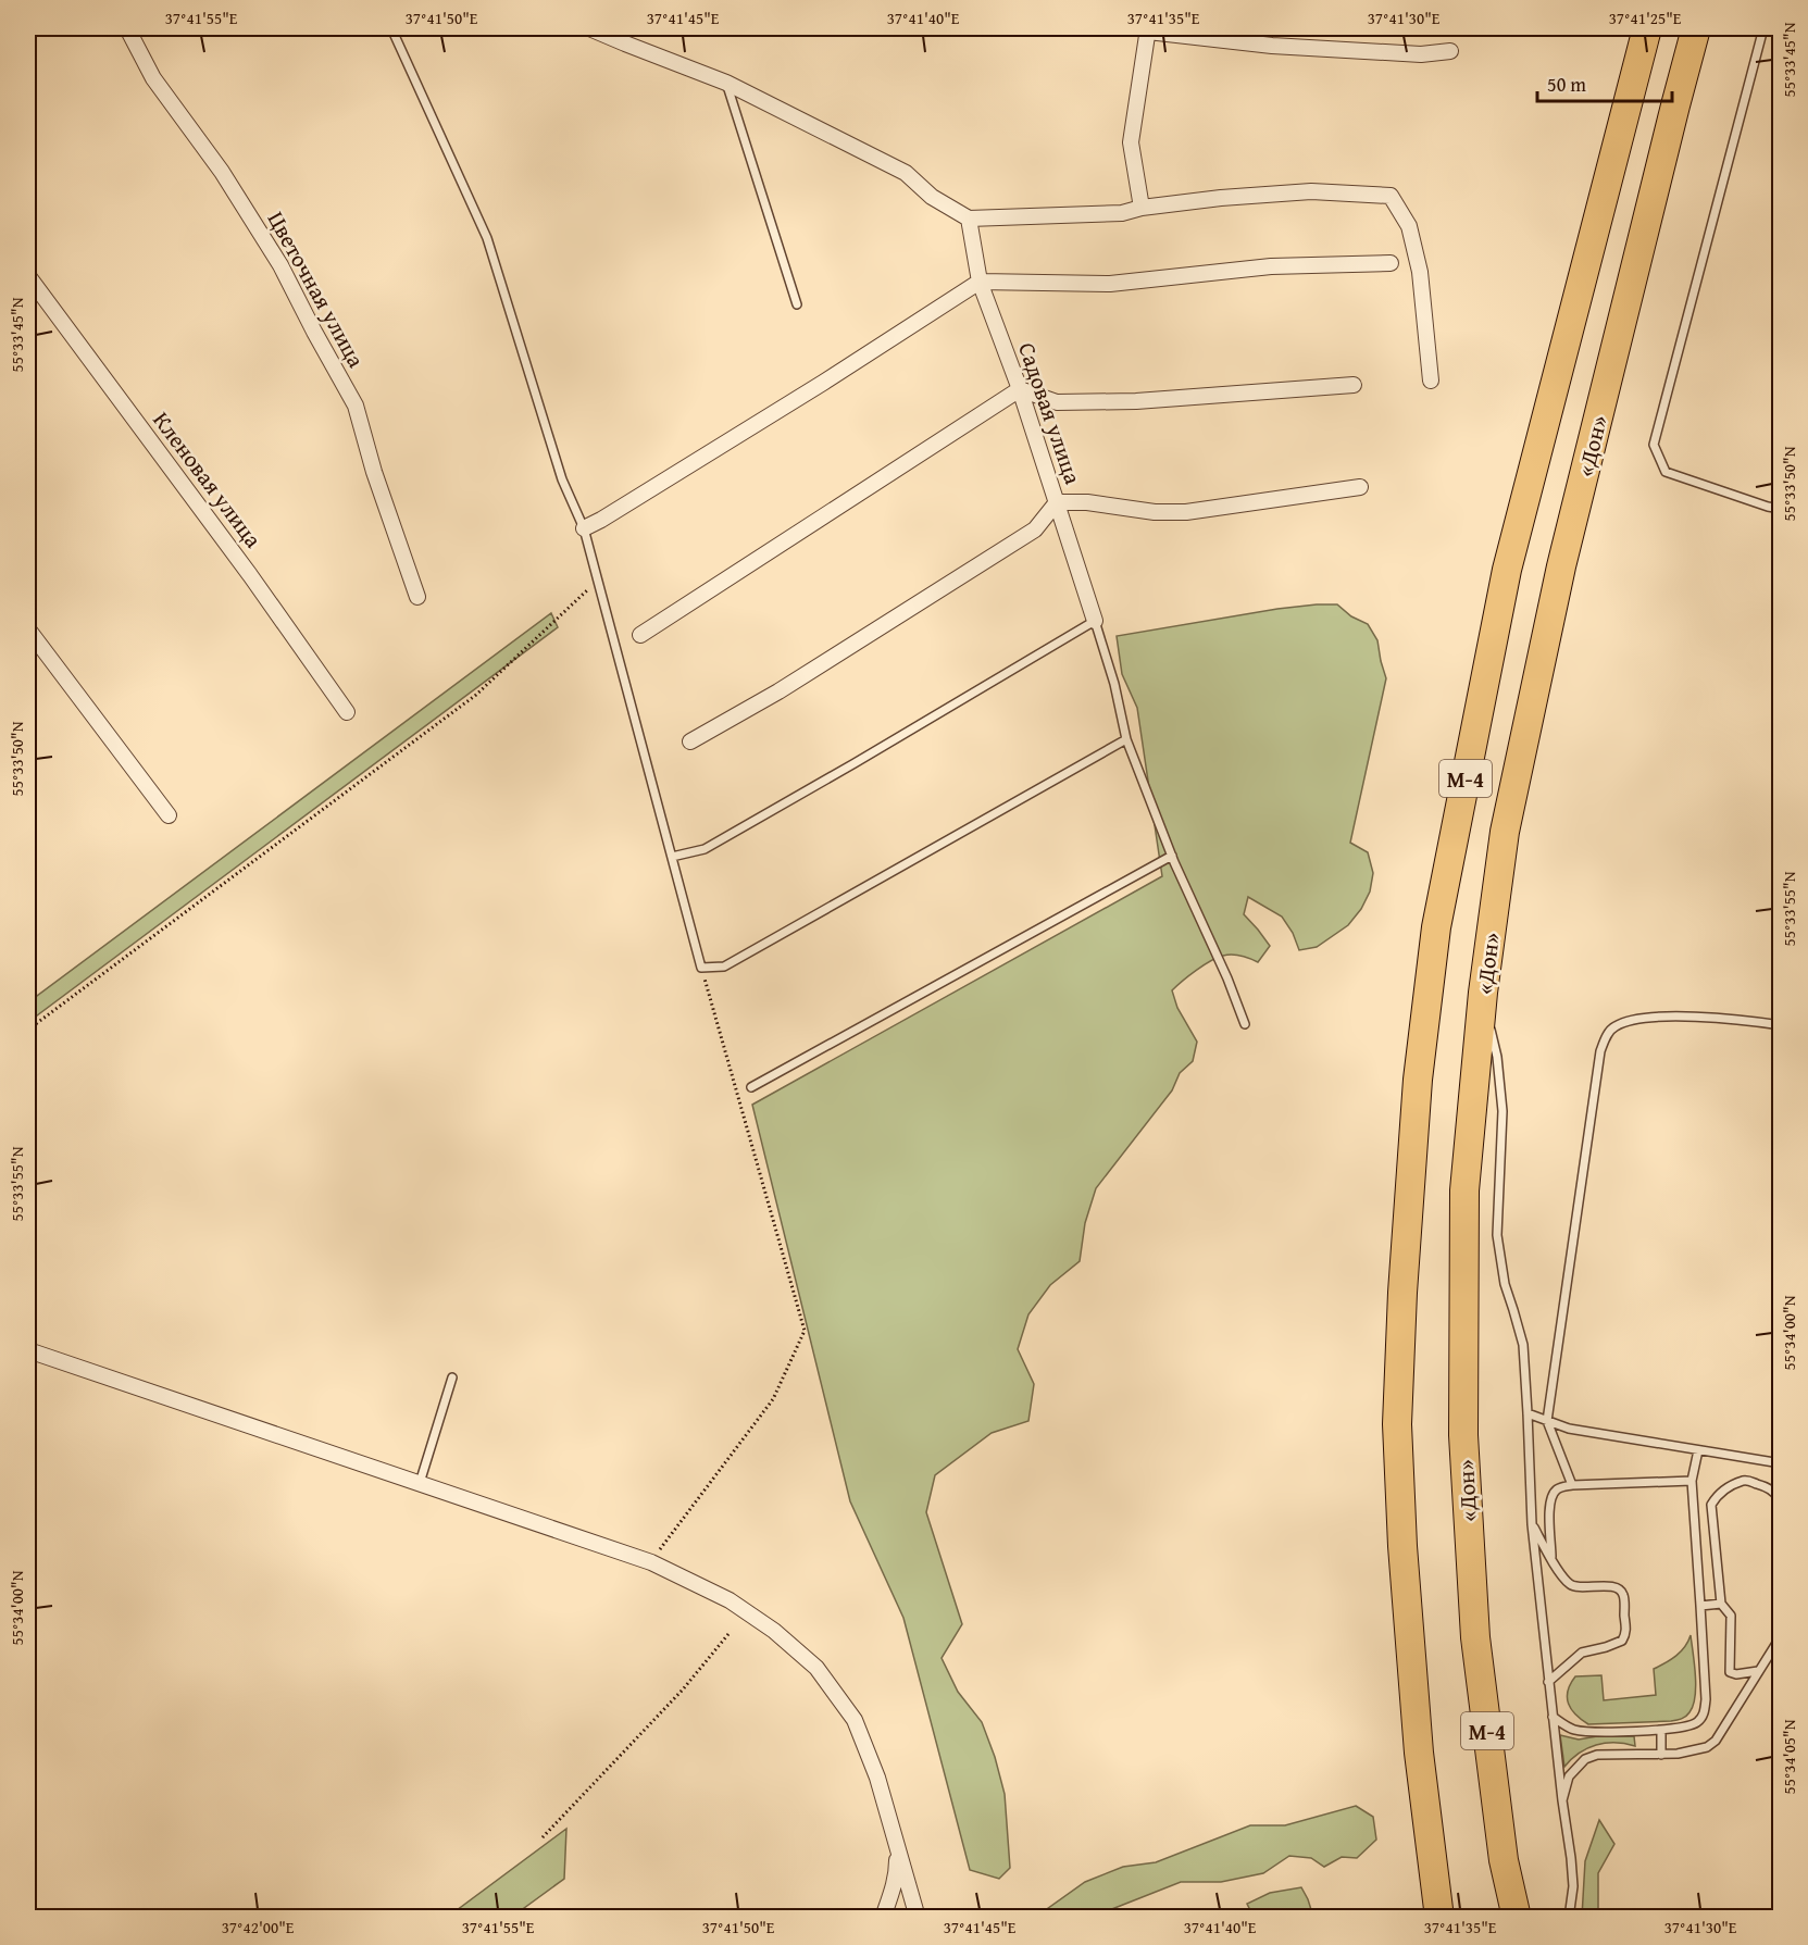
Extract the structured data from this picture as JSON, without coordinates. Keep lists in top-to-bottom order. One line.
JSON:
{"streets":{"highway":["«Дон»","М-4"],"street":["Цветочная улица","Садовая улица","Кленовая улица"]},"scale_bar":"50 m","coordinates":["37°41'55\"E","37°41'50\"E","37°41'45\"E","37°41'40\"E","37°41'35\"E","37°41'30\"E","37°41'25\"E","55°33'45\"N","55°33'50\"N","55°33'55\"N","55°34'00\"N","55°34'05\"N","37°42'00\"E"]}
